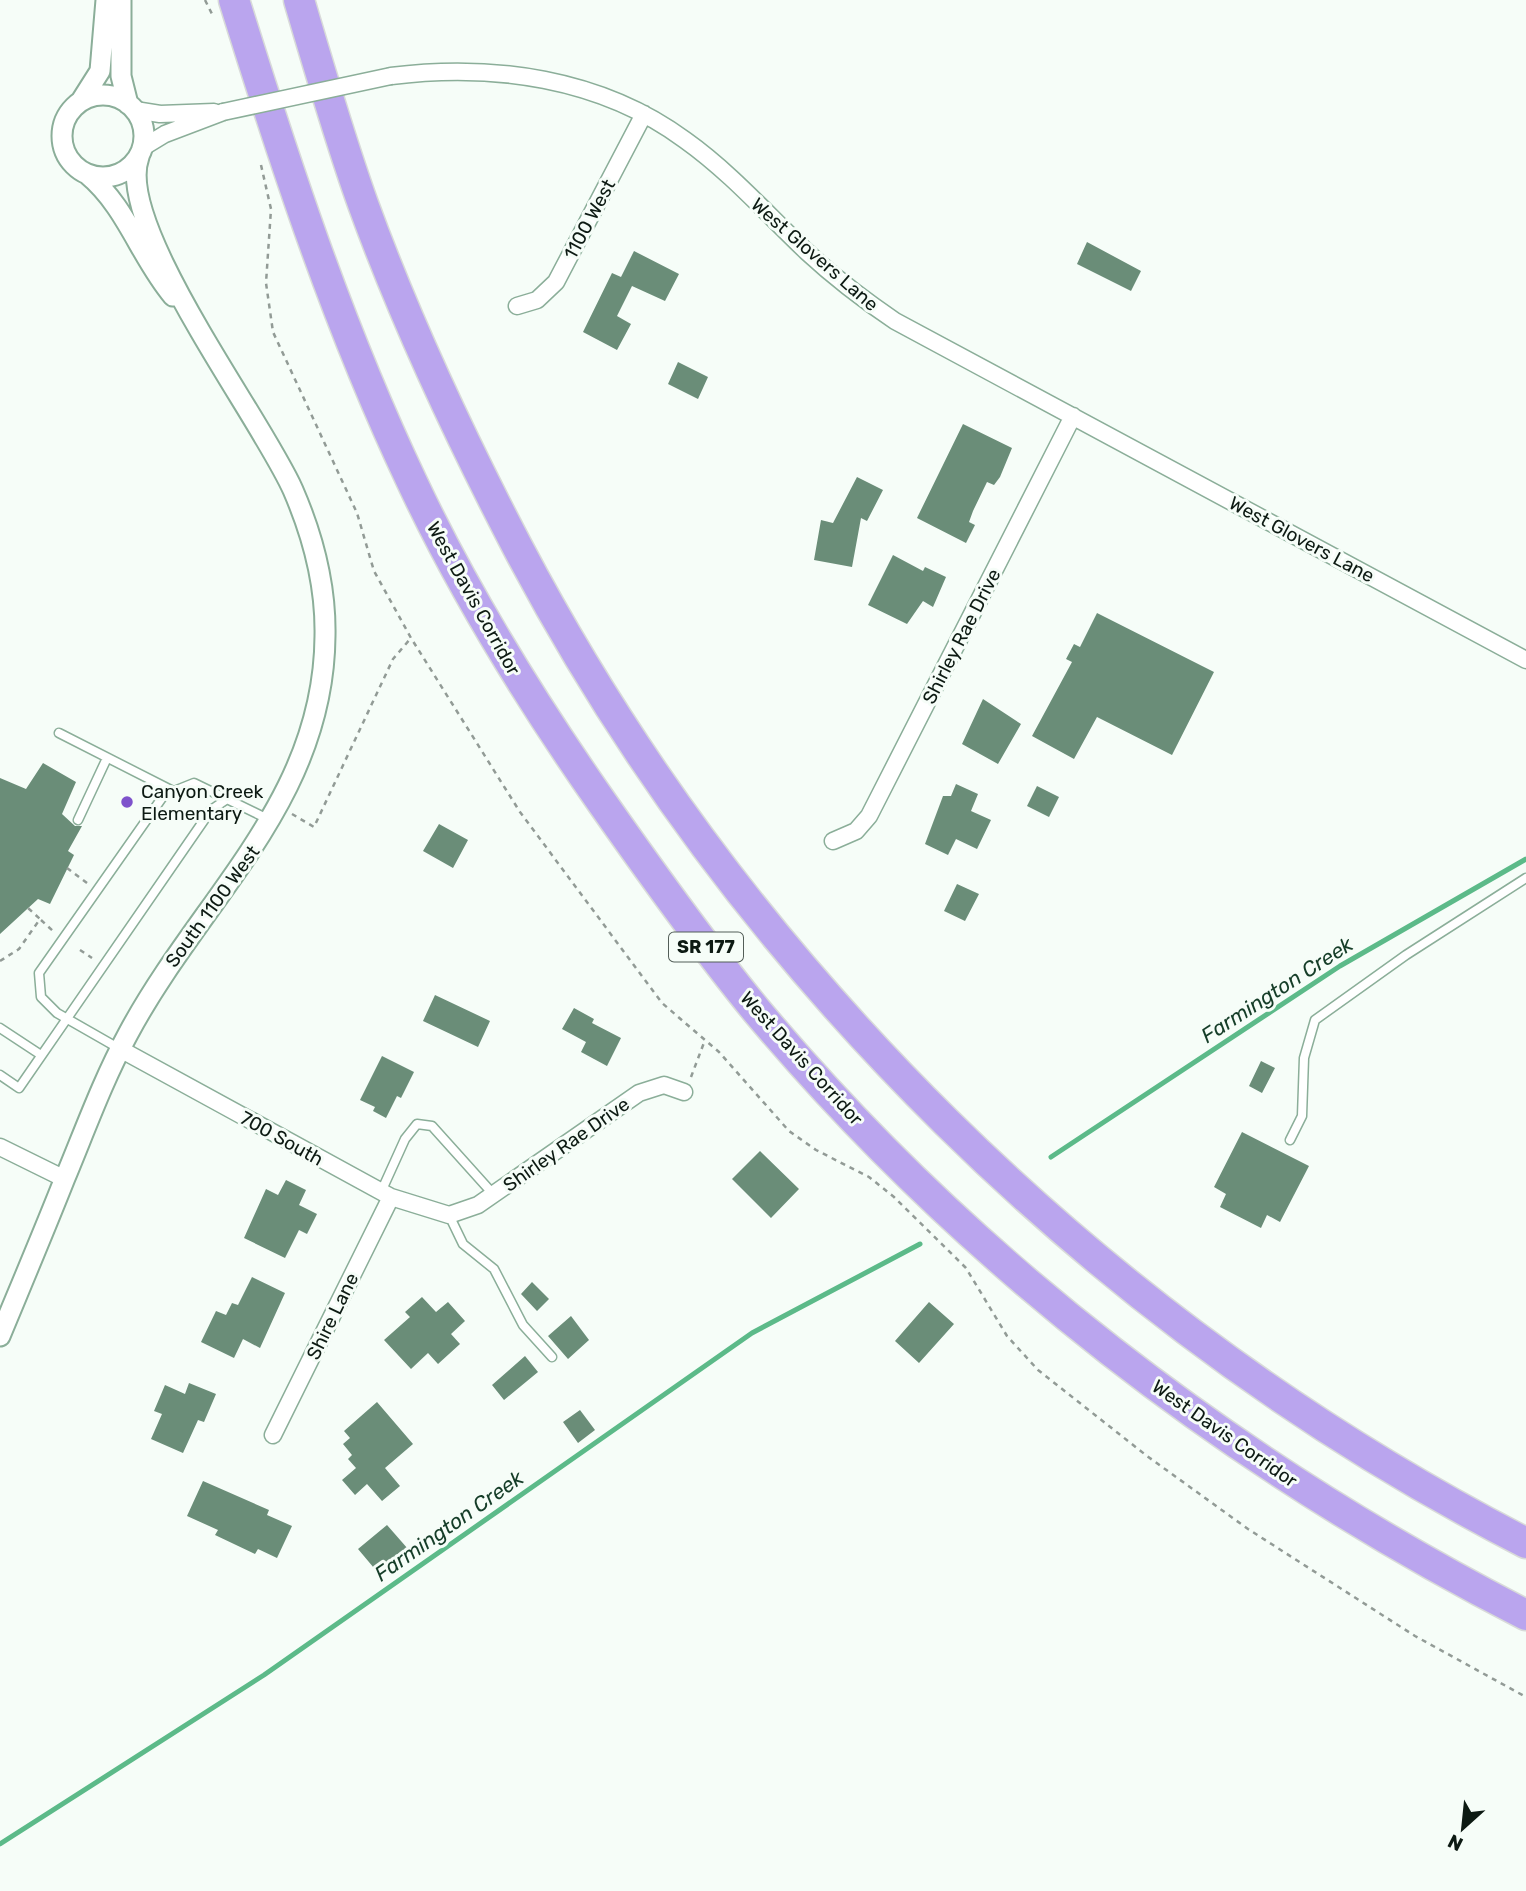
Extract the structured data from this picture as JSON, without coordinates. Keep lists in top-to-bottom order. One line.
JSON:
{"streets":{"highway":["West Davis Corridor","SR 177"],"street":["1100 West","West Glovers Lane","Shirley Rae Drive","South 1100 West","700 South","Shire Lane"]},"crossings":[["1100 West","West Glovers Lane"],["West Glovers Lane","Shirley Rae Drive"],["West Glovers Lane","South 1100 West"],["Shirley Rae Drive","700 South"],["South 1100 West","700 South"],["700 South","Shire Lane"]],"water":["Farmington Creek"],"places":["Canyon Creek Elementary"],"north":"bottom left"}
